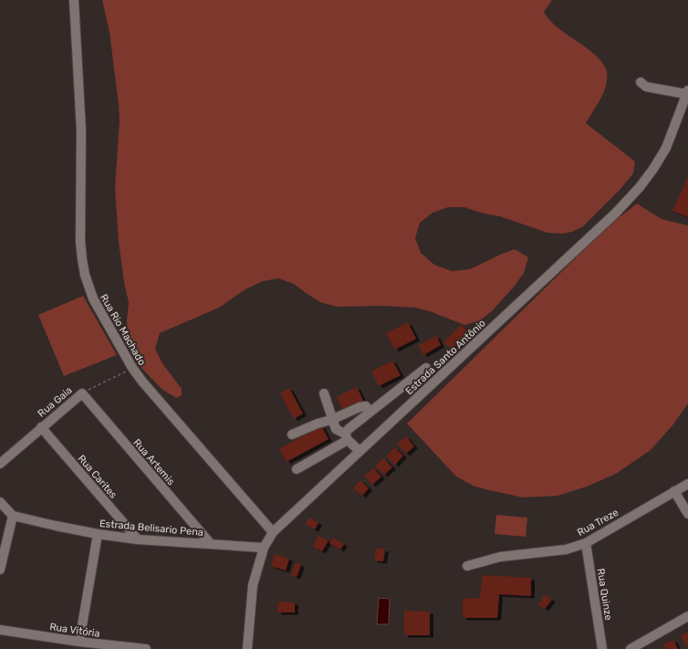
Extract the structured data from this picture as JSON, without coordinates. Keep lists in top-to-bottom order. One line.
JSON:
{"streets":{"street":["Rua Rio Machado","Estrada Santo Antônio","Rua Gaia","Rua Artemis","Rua Carites","Rua Treze","Estrada Belisario Pena","Rua Quinze","Rua Vitória"]},"crossings":[["Rua Rio Machado","Estrada Santo Antônio"],["Rua Rio Machado","Rua Gaia"],["Estrada Santo Antônio","Estrada Belisario Pena"],["Rua Gaia","Rua Artemis"],["Rua Gaia","Rua Carites"],["Rua Artemis","Estrada Belisario Pena"],["Rua Carites","Estrada Belisario Pena"],["Rua Treze","Rua Quinze"]]}
